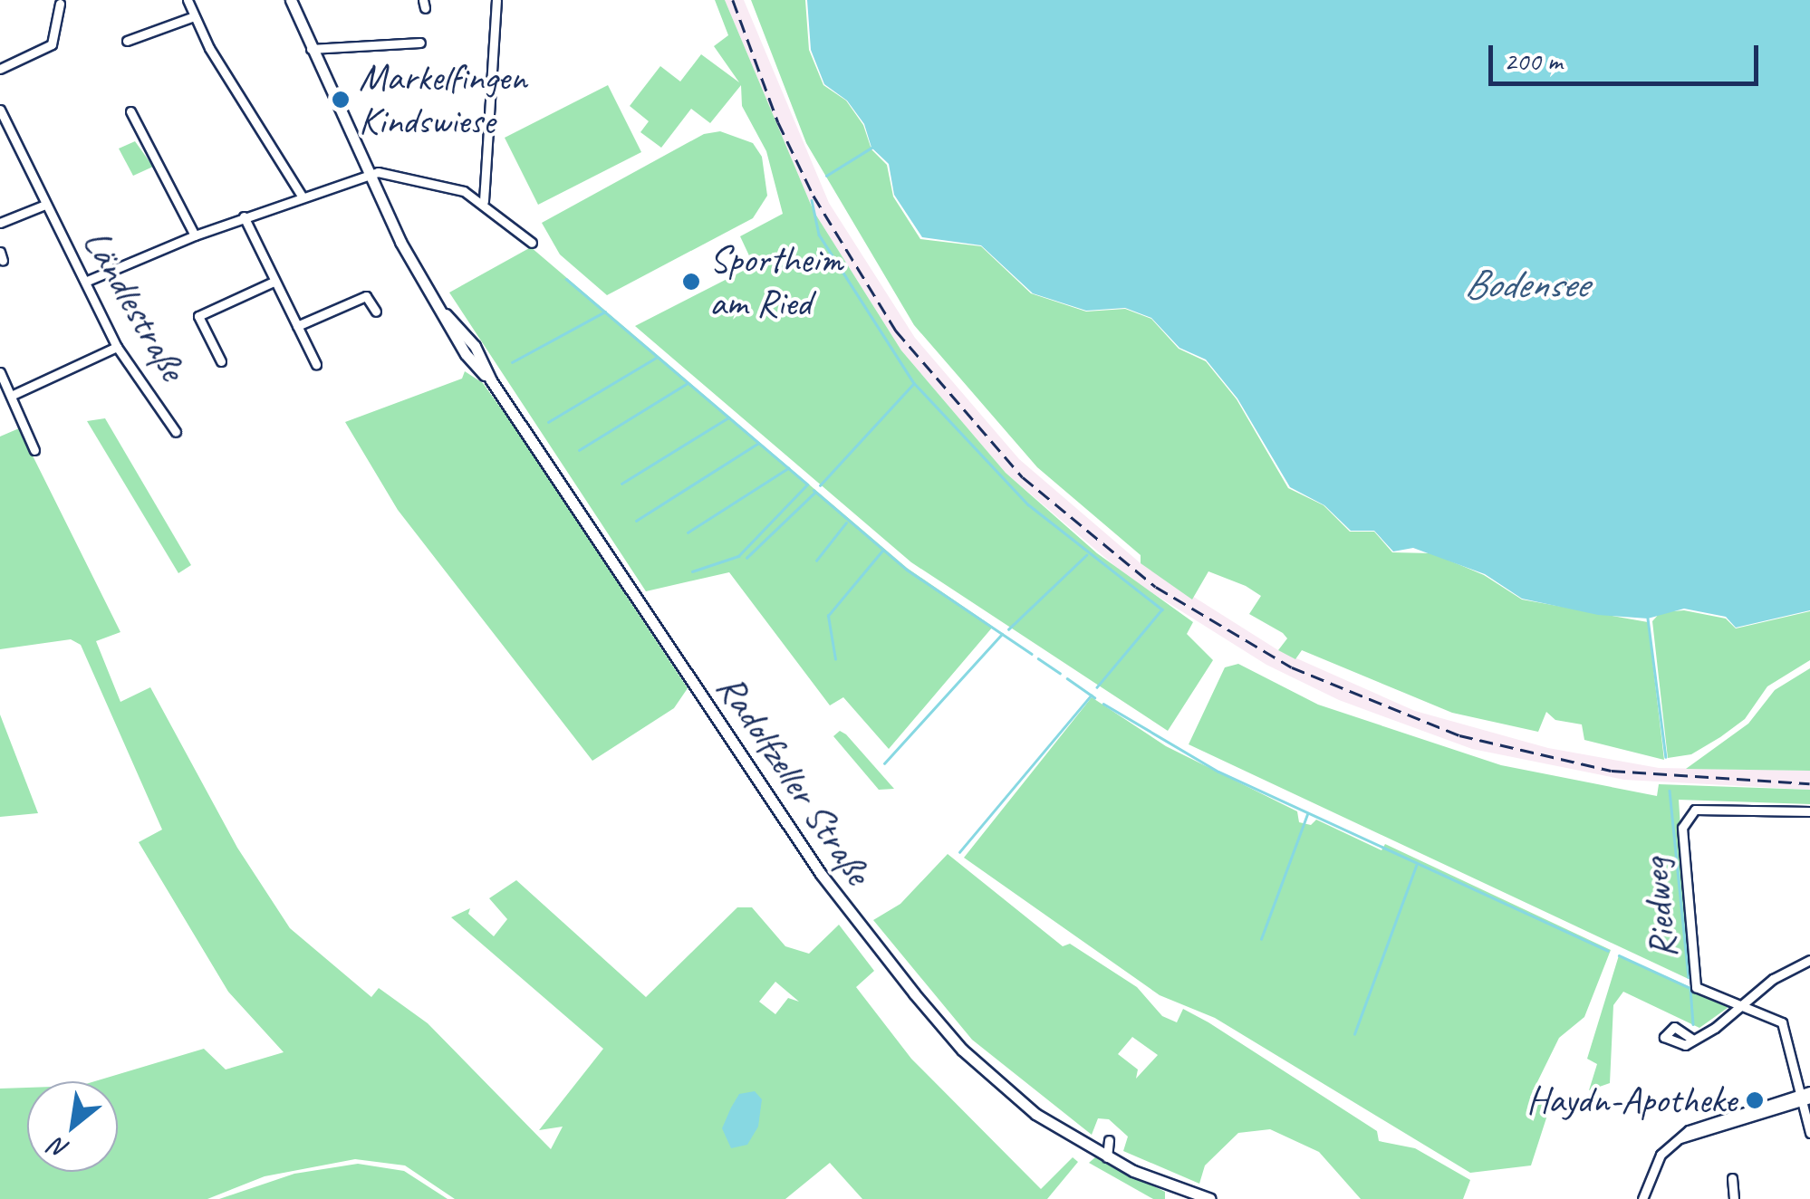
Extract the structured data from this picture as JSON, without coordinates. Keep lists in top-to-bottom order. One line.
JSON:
{"streets":{"street":["Ländlestraße","Radolfzeller Straße","Riedweg"]},"water":["Bodensee"],"places":["Markelfingen Kindswiese","Sportheim am Ried","Haydn-Apotheke"],"scale_bar":"200 m","north":"bottom left"}
